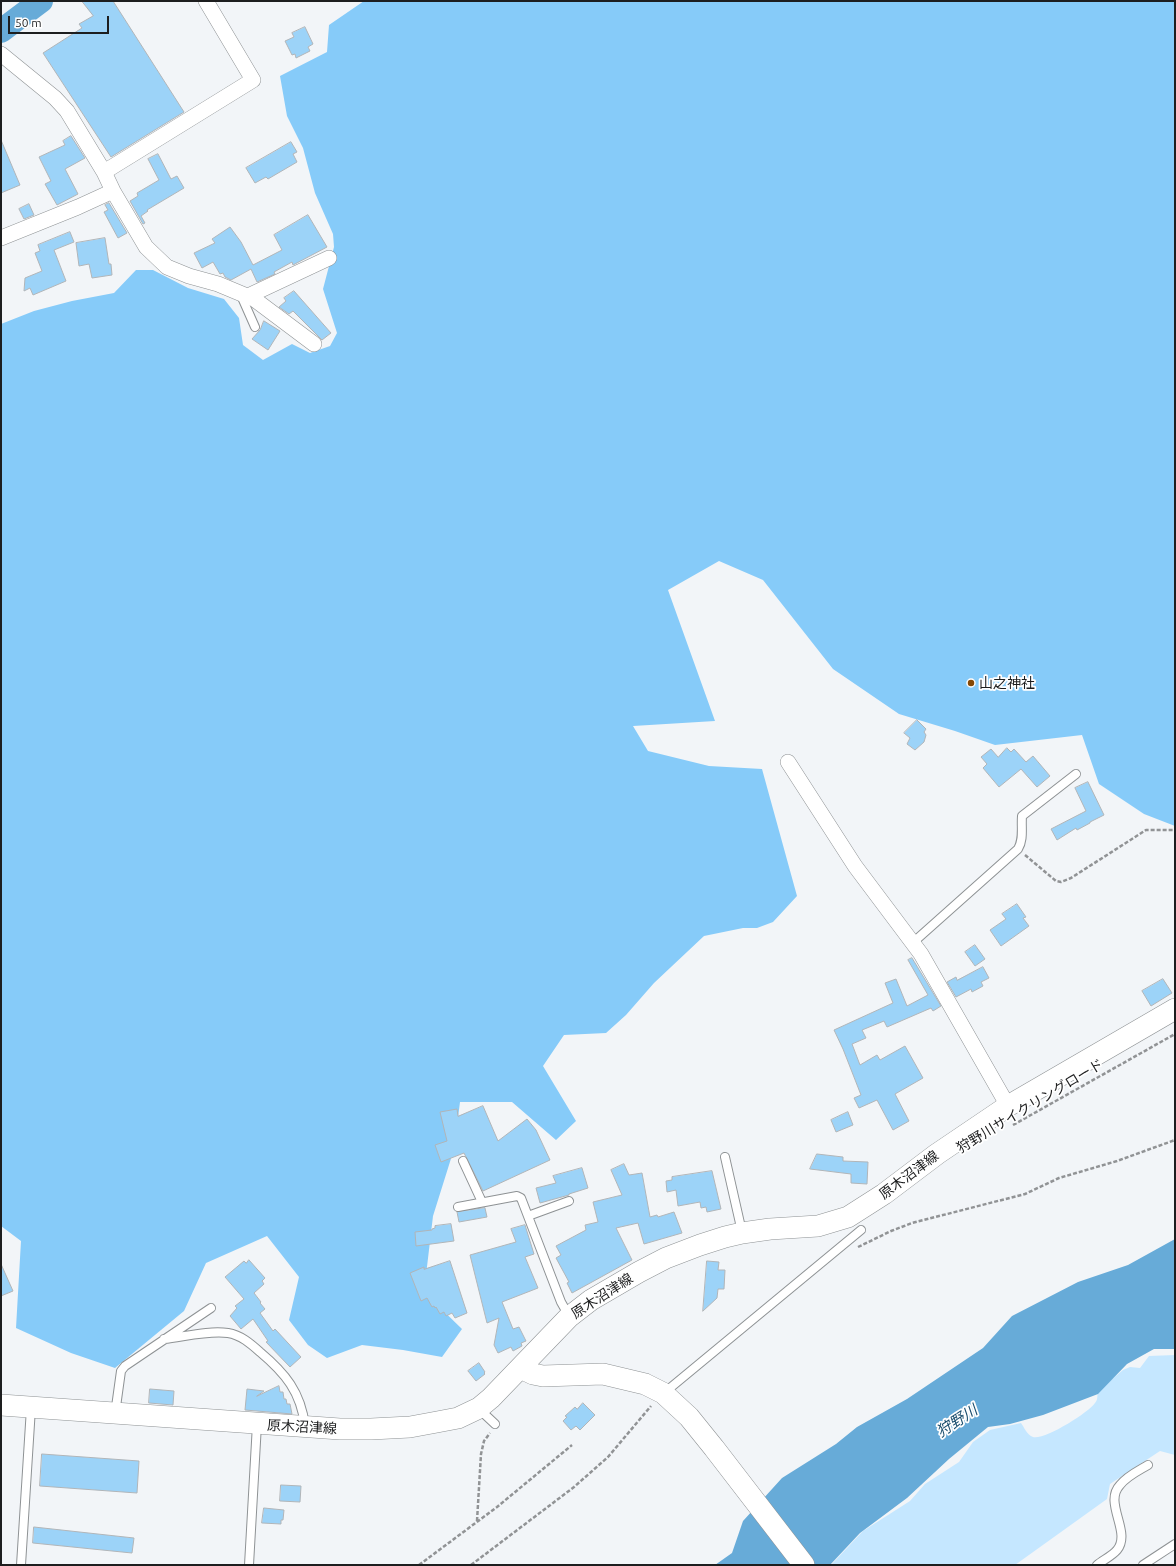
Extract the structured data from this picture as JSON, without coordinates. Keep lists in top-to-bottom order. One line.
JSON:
{"streets":{"main road":["原木沼津線"],"path":["狩野川サイクリングロード"]},"crossings":[["狩野川サイクリングロード","原木沼津線"]],"water":["狩野川"],"places":["山之神社"],"scale_bar":"50 m"}
